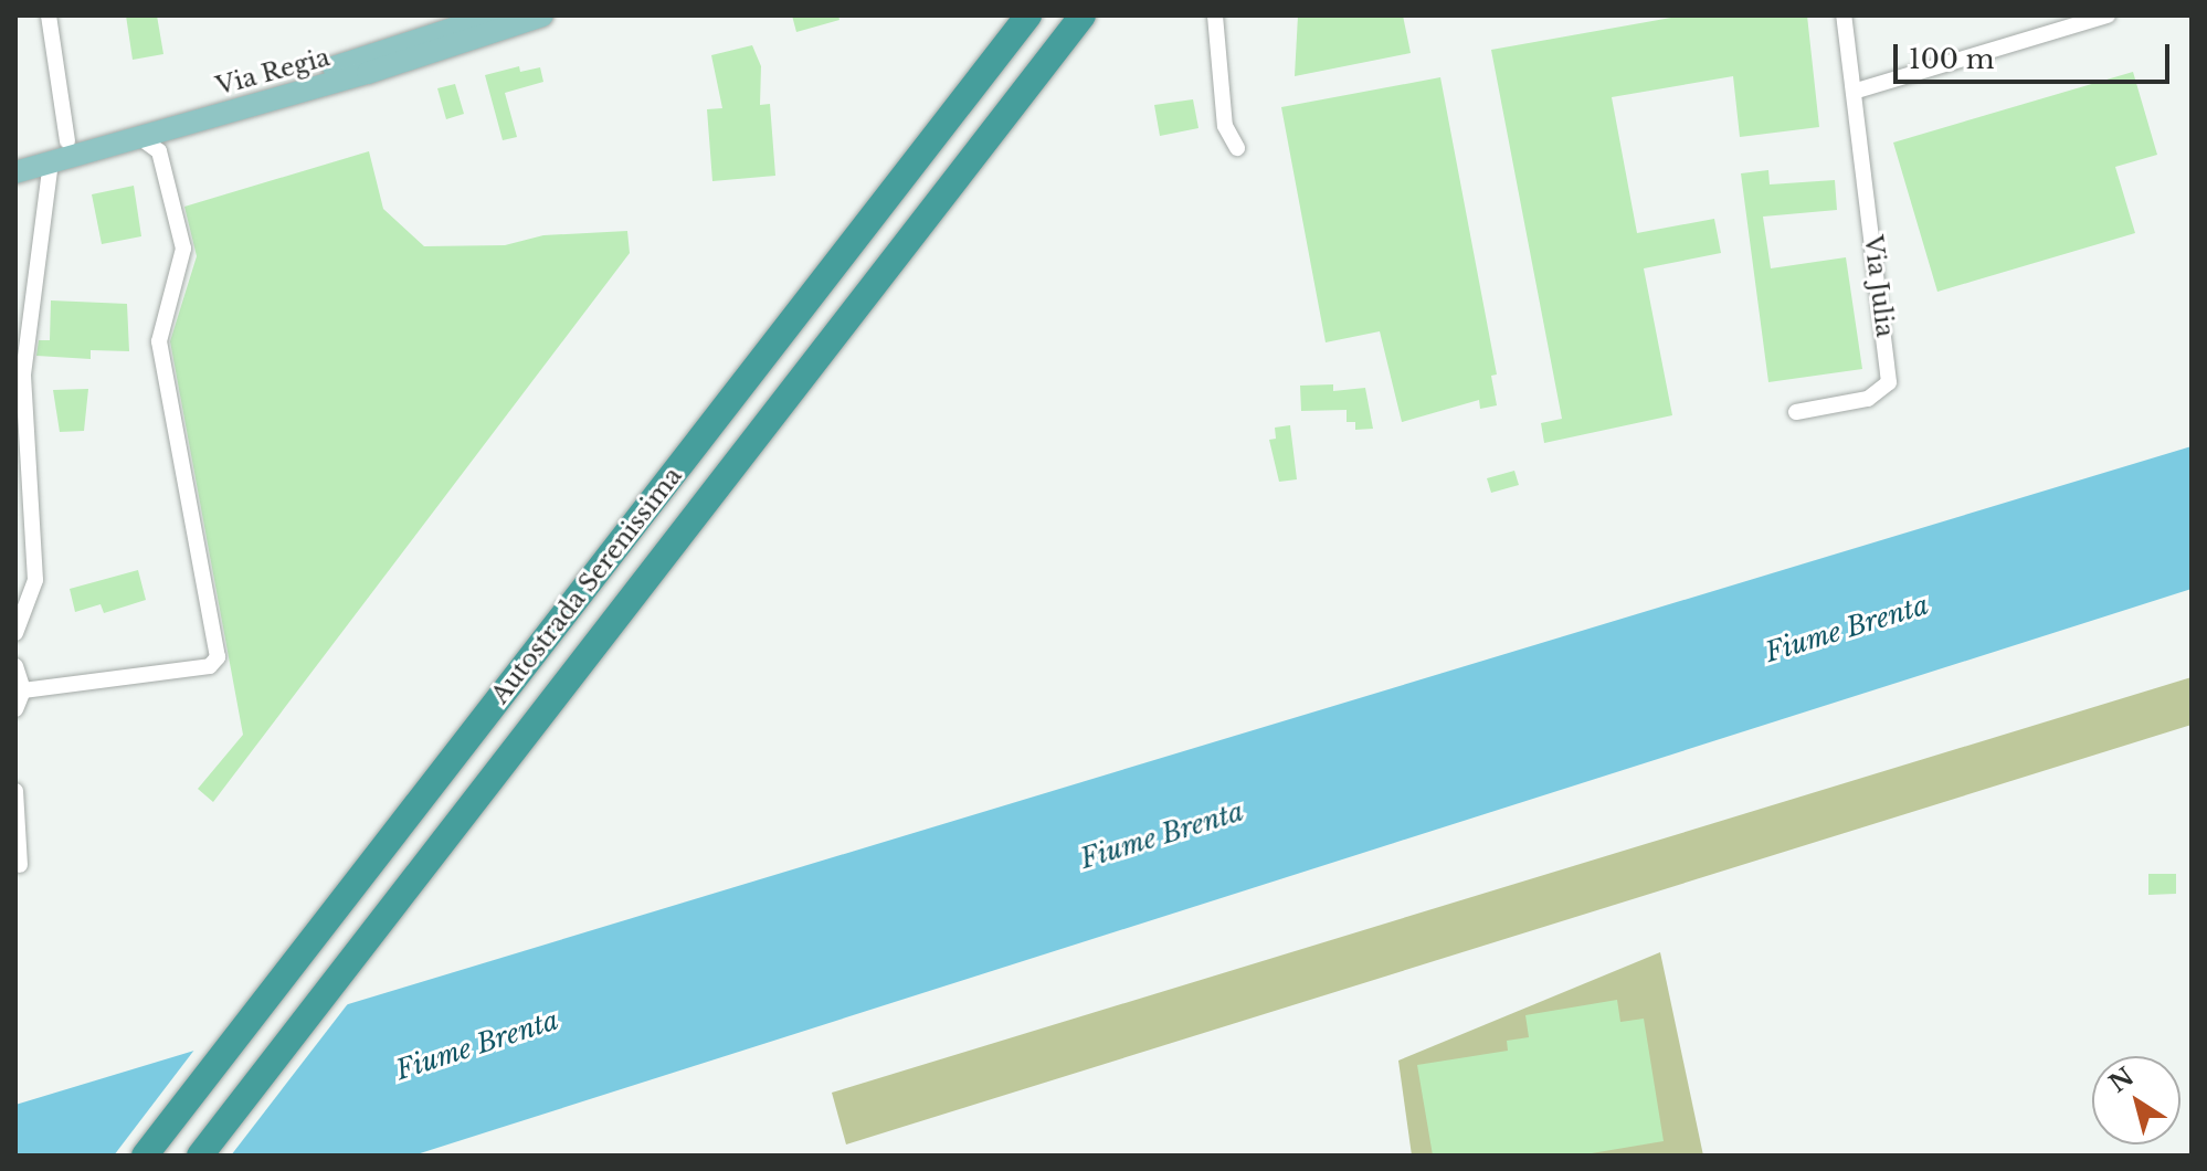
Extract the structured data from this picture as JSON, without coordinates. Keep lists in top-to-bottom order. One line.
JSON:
{"streets":{"highway":["Autostrada Serenissima"],"main road":["Via Regia"],"street":["Via Julia"]},"water":["Fiume Brenta"],"scale_bar":"100 m","north":"top left"}
